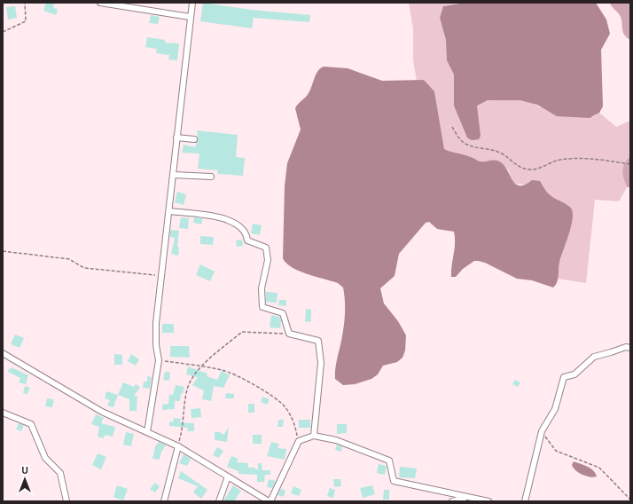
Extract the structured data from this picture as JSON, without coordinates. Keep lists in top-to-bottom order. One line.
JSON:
{"north":"top"}
